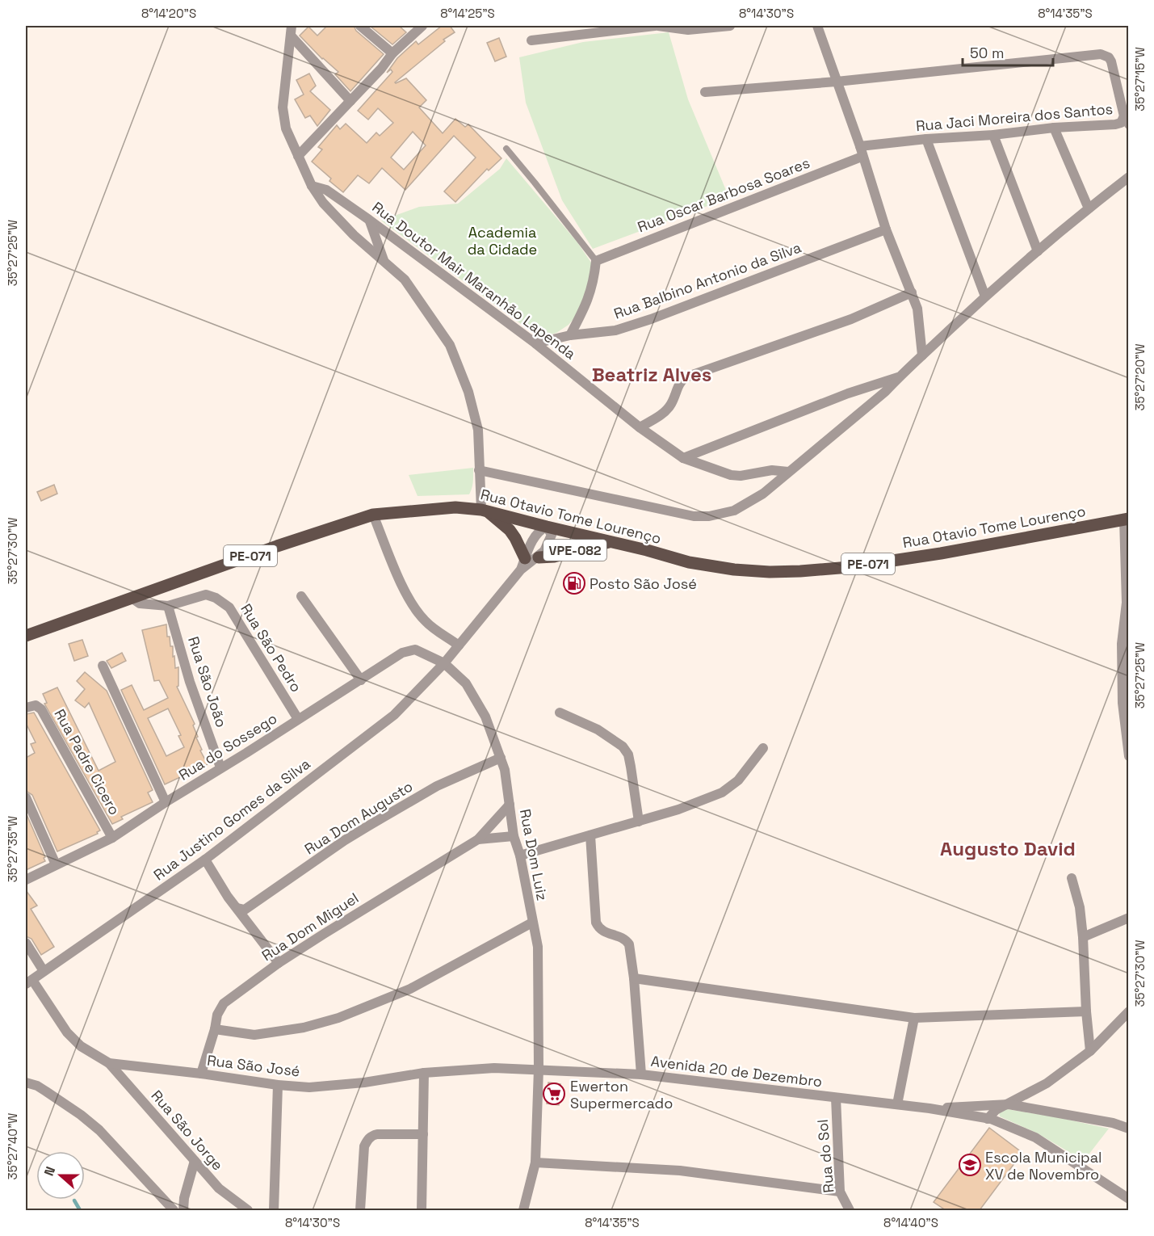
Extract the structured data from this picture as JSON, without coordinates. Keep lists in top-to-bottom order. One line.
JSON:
{"streets":{"main road":["Rua Otavio Tome Lourenço","VPE-082","PE-071"],"street":["Rua Jaci Moreira dos Santos","Rua Oscar Barbosa Soares","Rua Doutor Mair Maranhão Lapenda","Rua Balbino Antonio da Silva","Rua São Pedro","Rua São João","Rua do Sossego","Rua Padre Cicero","Rua Dom Augusto","Rua Justino Gomes da Silva","Rua Dom Luiz","Rua Dom Miguel","Rua São José","Avenida 20 de Dezembro","Rua São Jorge","Rua do Sol"]},"crossings":[["Rua Doutor Mair Maranhão Lapenda","Rua Balbino Antonio da Silva"],["Rua Otavio Tome Lourenço","VPE-082"],["Rua Otavio Tome Lourenço","Rua São Pedro"],["VPE-082","Rua do Sossego"],["VPE-082","Rua Justino Gomes da Silva"],["VPE-082","Rua Dom Luiz"],["Rua São Pedro","Rua São João"],["Rua São Pedro","Rua do Sossego"],["Rua São João","Rua do Sossego"],["Rua do Sossego","Rua Padre Cicero"],["Rua do Sossego","Rua Justino Gomes da Silva"],["Rua do Sossego","Rua Dom Luiz"],["Rua Dom Augusto","Rua Dom Luiz"],["Rua Justino Gomes da Silva","Rua Dom Luiz"],["Rua Justino Gomes da Silva","Rua São José"],["Rua Dom Luiz","Rua Dom Miguel"],["Rua Dom Luiz","Rua São José"],["Rua Dom Luiz","Avenida 20 de Dezembro"],["Rua Dom Miguel","Rua São José"],["Rua São José","Avenida 20 de Dezembro"],["Rua São José","Rua São Jorge"],["Avenida 20 de Dezembro","Rua do Sol"]],"districts":["Beatriz Alves","Augusto David"],"parks":["Academia da Cidade"],"places":{"fuel station":["Posto São José"],"supermarket":["Ewerton Supermercado"],"school or university":["Escola Municipal XV de Novembro"]},"scale_bar":"50 m","north":"left","coordinates":["8°14'20\"S","8°14'25\"S","8°14'30\"S","8°14'35\"S","35°27'15\"W","35°27'25\"W","35°27'20\"W","35°27'30\"W","35°27'35\"W","35°27'40\"W","8°14'40\"S"]}
